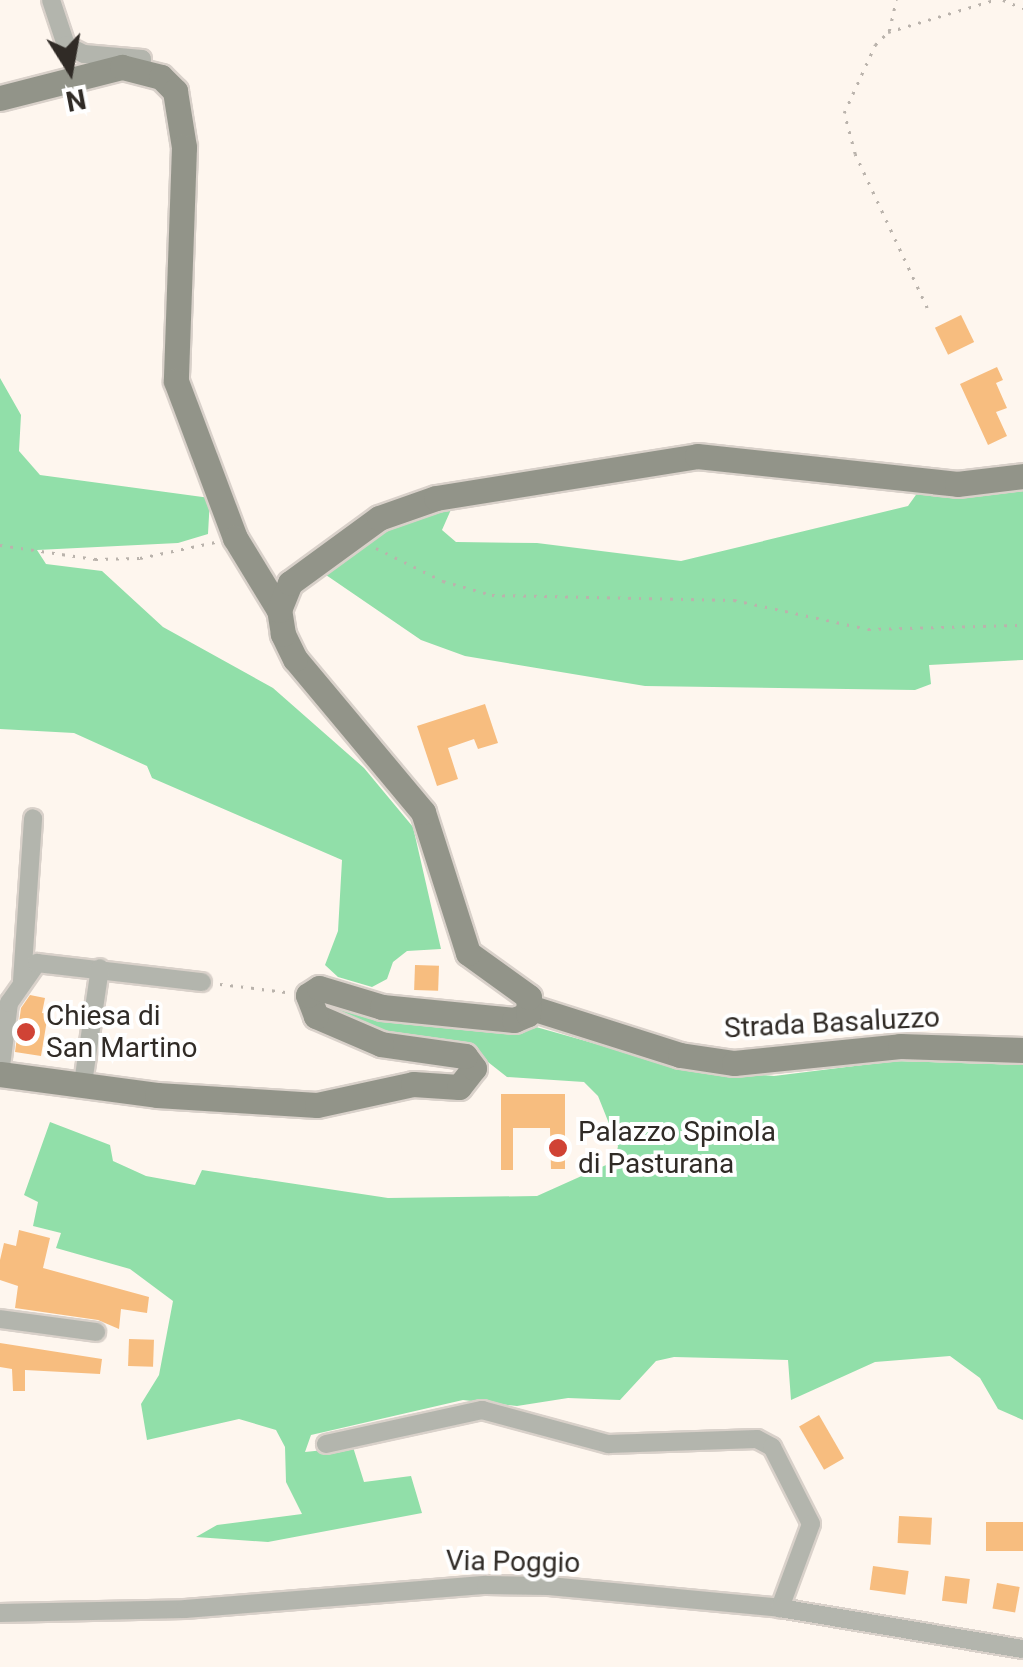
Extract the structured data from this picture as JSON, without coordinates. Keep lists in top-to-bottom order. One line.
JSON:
{"streets":{"main road":["Strada Basaluzzo"],"street":["Via Poggio"]},"places":["Chiesa di San Martino","Palazzo Spinola di Pasturana"],"north":"bottom"}
